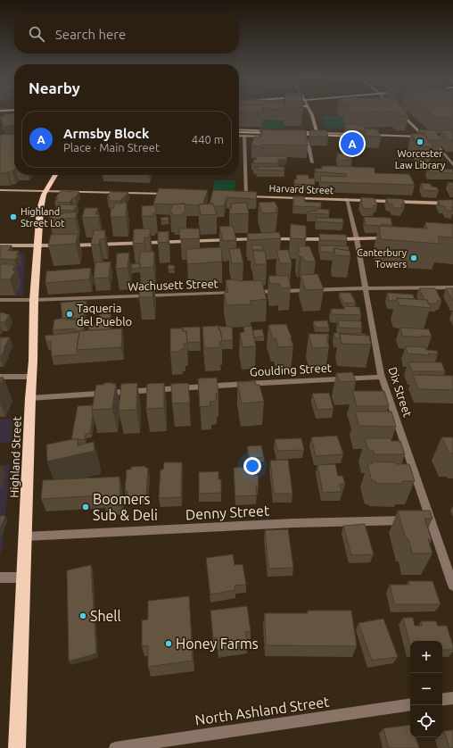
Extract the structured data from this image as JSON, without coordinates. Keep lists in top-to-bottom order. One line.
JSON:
{"streets":{"highway":["Highland Street"],"main road":["Harvard Street"],"street":["Wachusett Street","Goulding Street","Dix Street","Denny Street","North Ashland Street"]},"crossings":[["Harvard Street","Dix Street"],["Wachusett Street","Highland Street"],["Goulding Street","Dix Street"],["Goulding Street","Highland Street"],["Dix Street","Denny Street"],["Highland Street","Denny Street"]],"places":["Worcester Law Library","Highland Street Lot","Canterbury Towers","Taqueria del Pueblo","Boomers Sub & Deli","Shell","Honey Farms"],"page":{"search":"Search here","heading":"Nearby","list":[{"mark":"A","name":"Armsby Block","note":"Place · Main Street","value":"440 m"}],"pins":"A","map_buttons":["+","−"]}}
